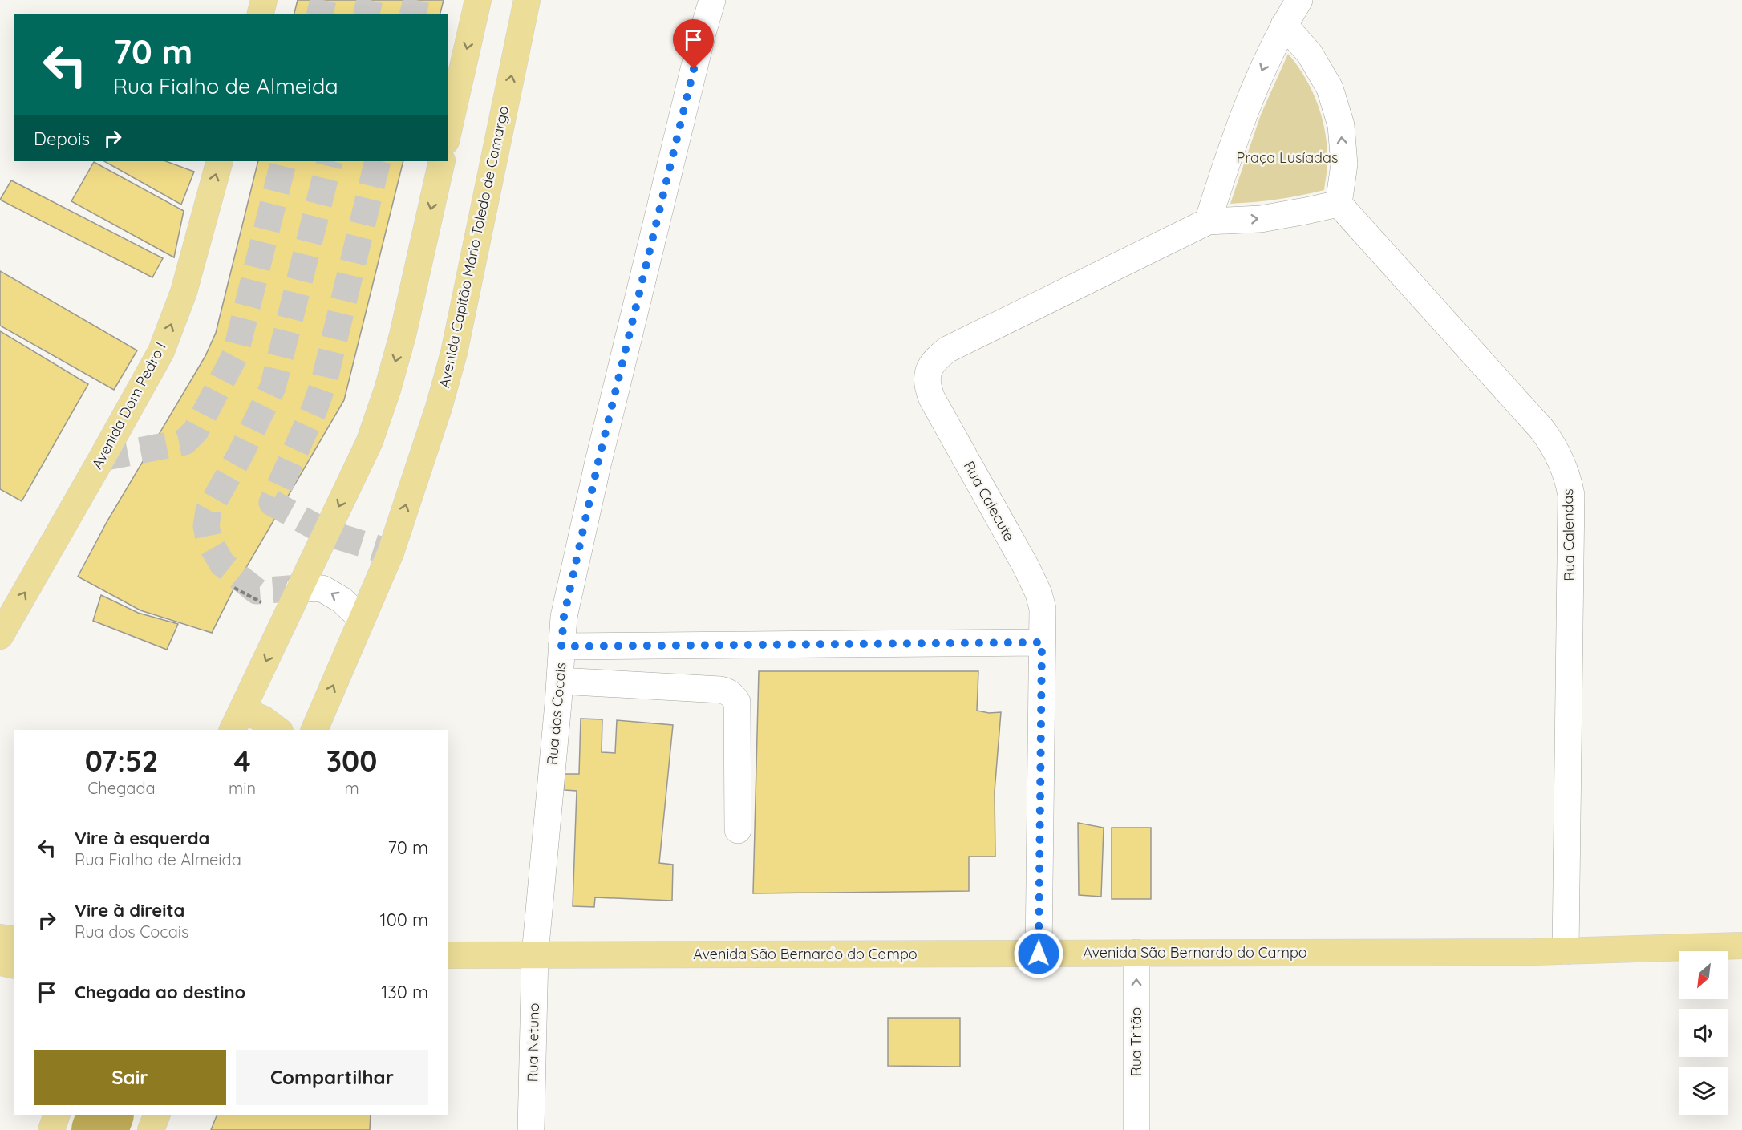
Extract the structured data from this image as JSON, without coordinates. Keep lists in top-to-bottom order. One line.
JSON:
{"streets":{"main road":["Avenida Capitão Mário Toledo de Camargo","Avenida Dom Pedro I","Avenida São Bernardo do Campo"],"street":["Rua Calecute","Rua Calendas","Rua dos Cocais","Rua Tritão","Rua Netuno"]},"crossings":[["Rua Calecute","Avenida São Bernardo do Campo"],["Rua Calendas","Avenida São Bernardo do Campo"],["Rua dos Cocais","Avenida São Bernardo do Campo"],["Rua dos Cocais","Rua Netuno"],["Avenida São Bernardo do Campo","Rua Tritão"],["Avenida São Bernardo do Campo","Rua Netuno"]],"one_way":["Rua Tritão"],"parks":["Praça Lusíadas"],"north":"bottom left","page":{"turn":["70 m","Rua Fialho de Almeida"],"then":"Depois","eta":["07:52","Chegada","4","min","300","m"],"list":[{"name":"Vire à esquerda","note":"Rua Fialho de Almeida","value":"70 m"},{"name":"Vire à direita","note":"Rua dos Cocais","value":"100 m"},{"name":"Chegada ao destino","value":"130 m"}],"buttons":["Sair","Compartilhar"]}}
